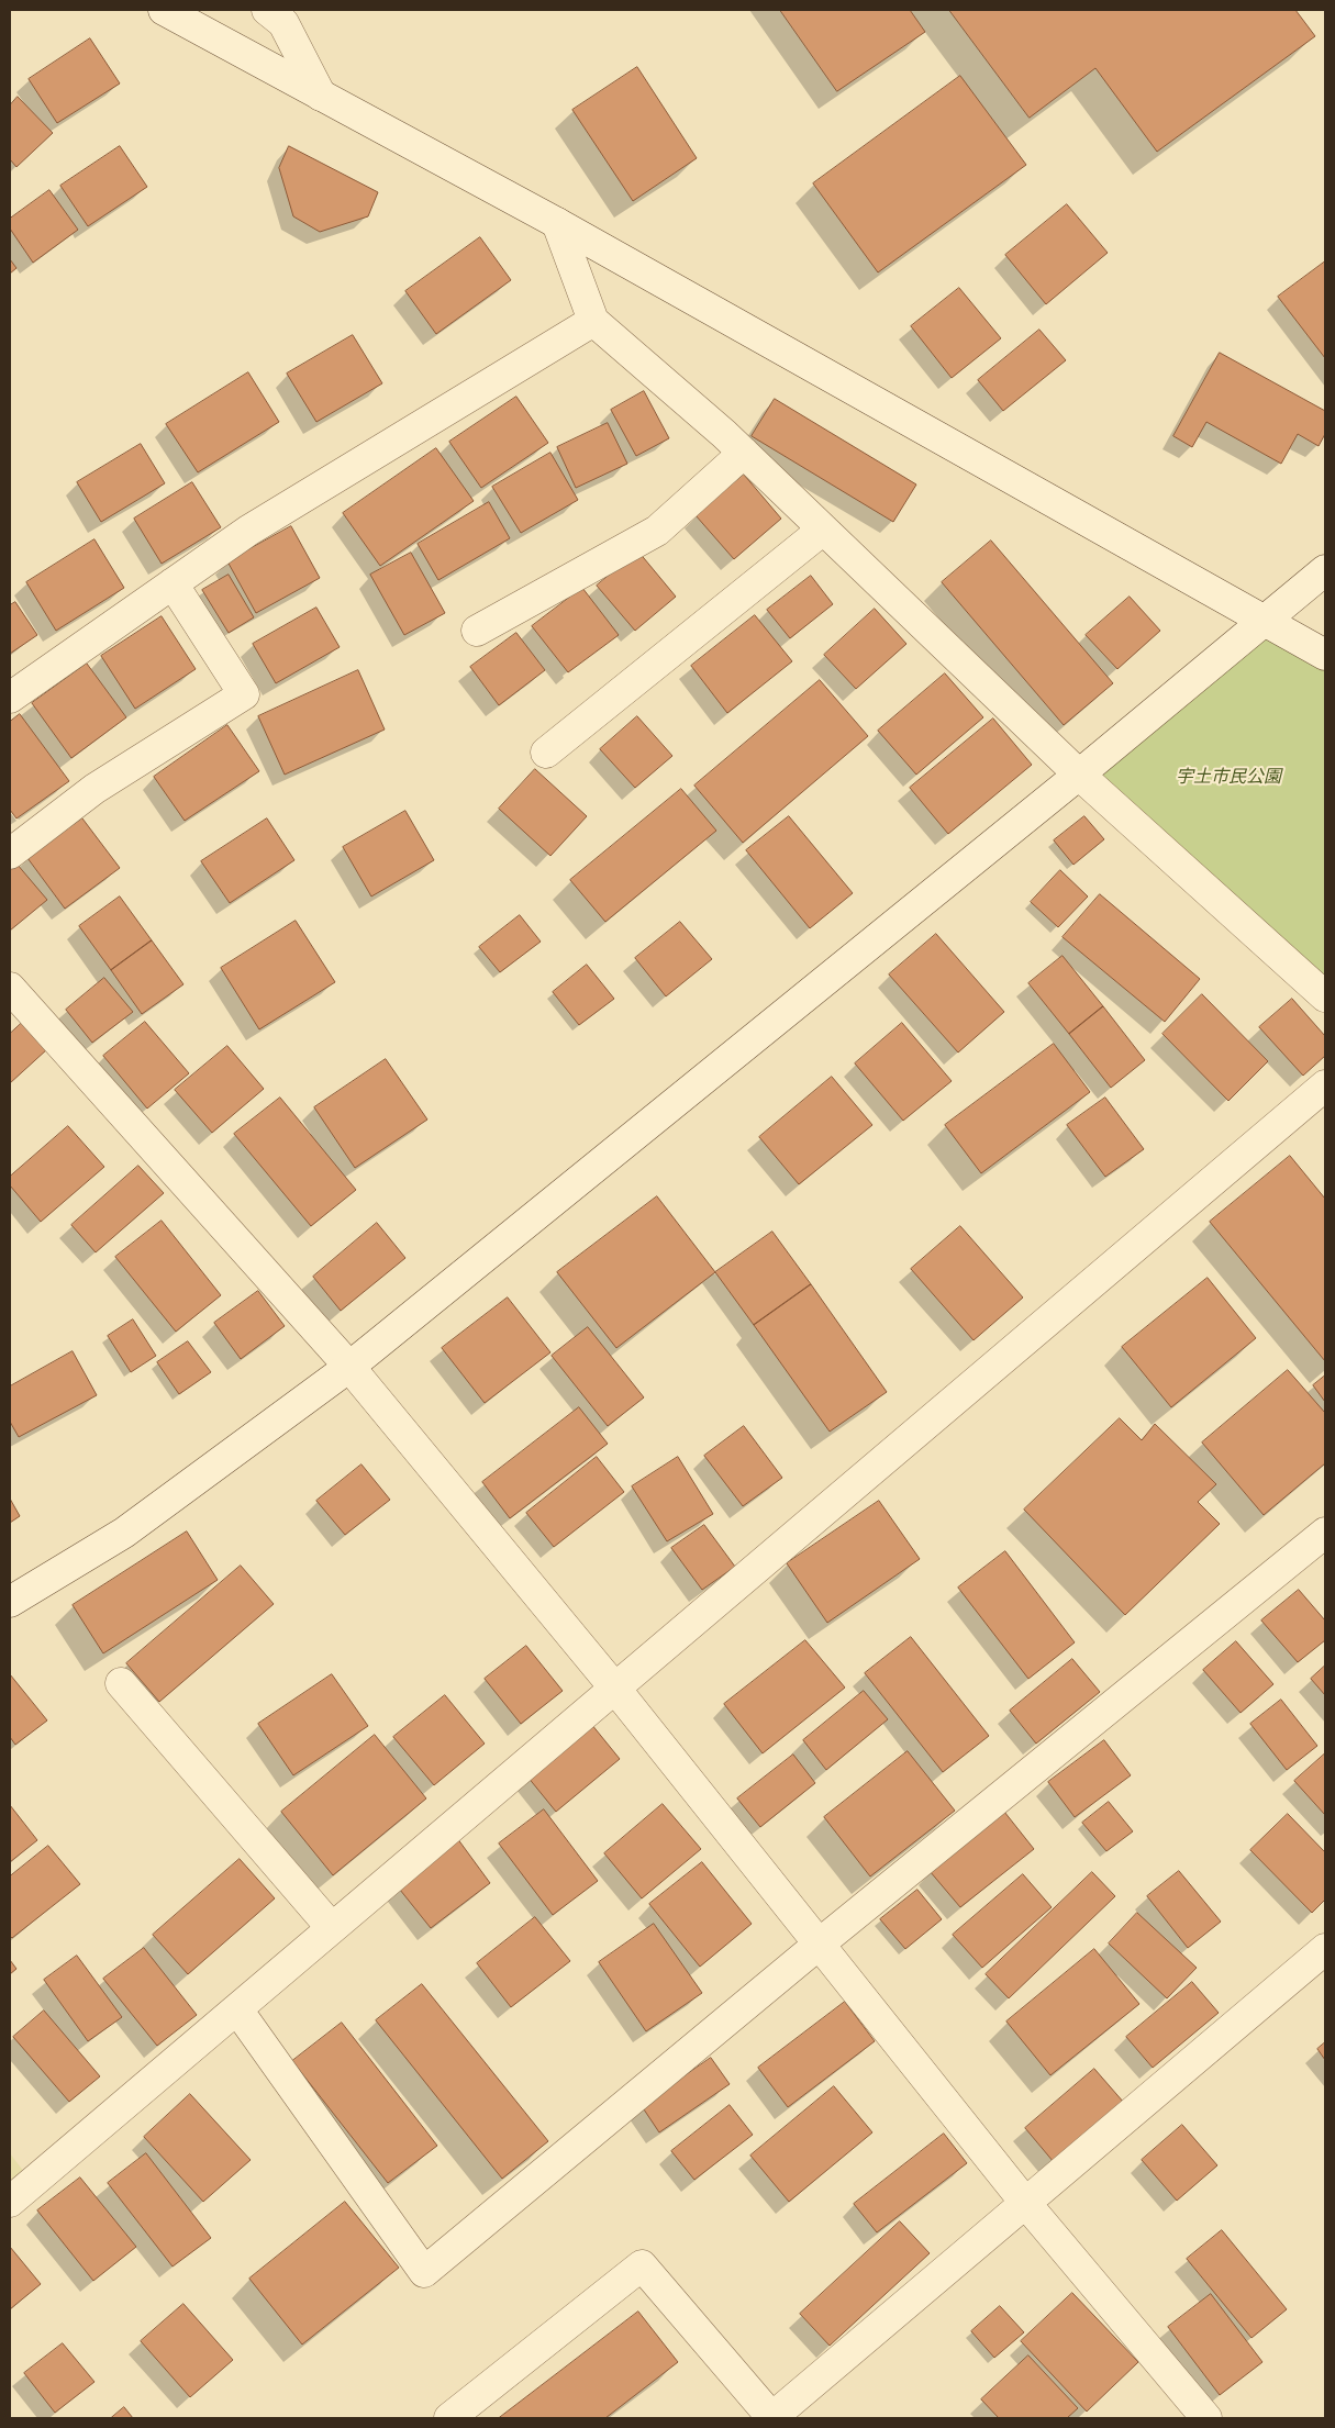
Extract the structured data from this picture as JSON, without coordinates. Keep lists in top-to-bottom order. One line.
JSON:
{"parks":["宇土市民公園"]}
